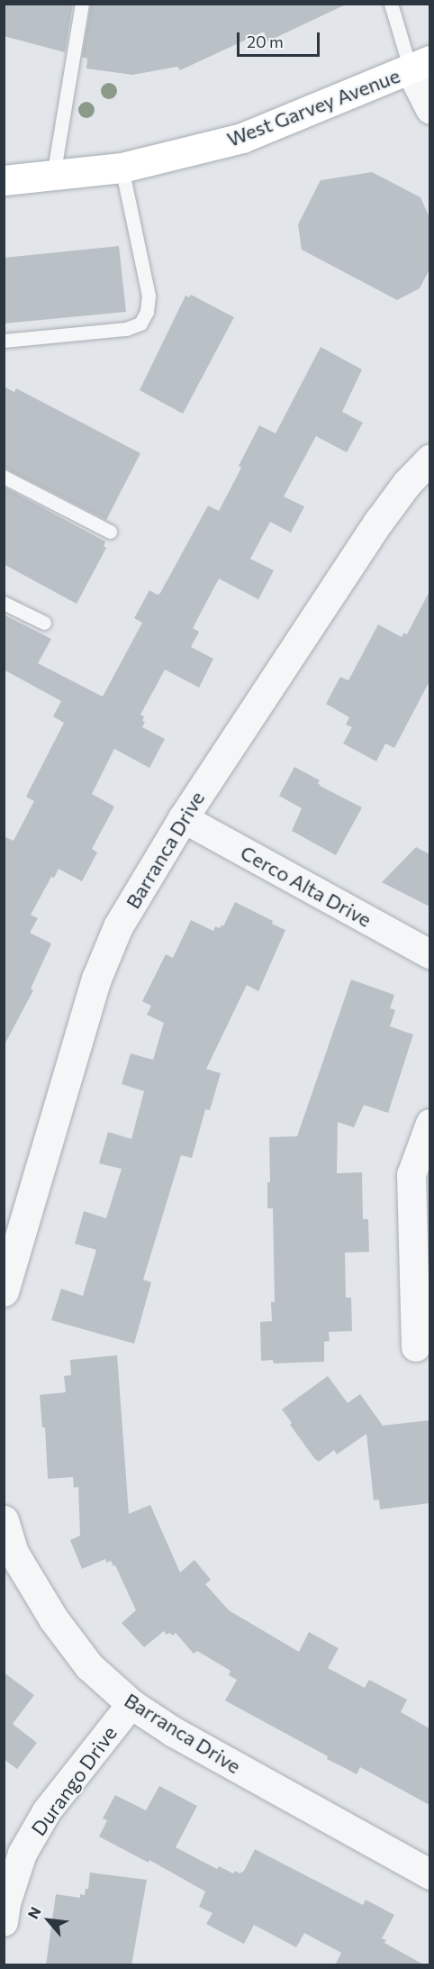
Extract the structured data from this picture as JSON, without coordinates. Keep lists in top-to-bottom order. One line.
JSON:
{"streets":{"main road":["West Garvey Avenue"],"street":["Barranca Drive","Cerco Alta Drive","Durango Drive"]},"crossings":[["Barranca Drive","Cerco Alta Drive"],["Barranca Drive","Durango Drive"]],"scale_bar":"20 m","north":"top left"}
